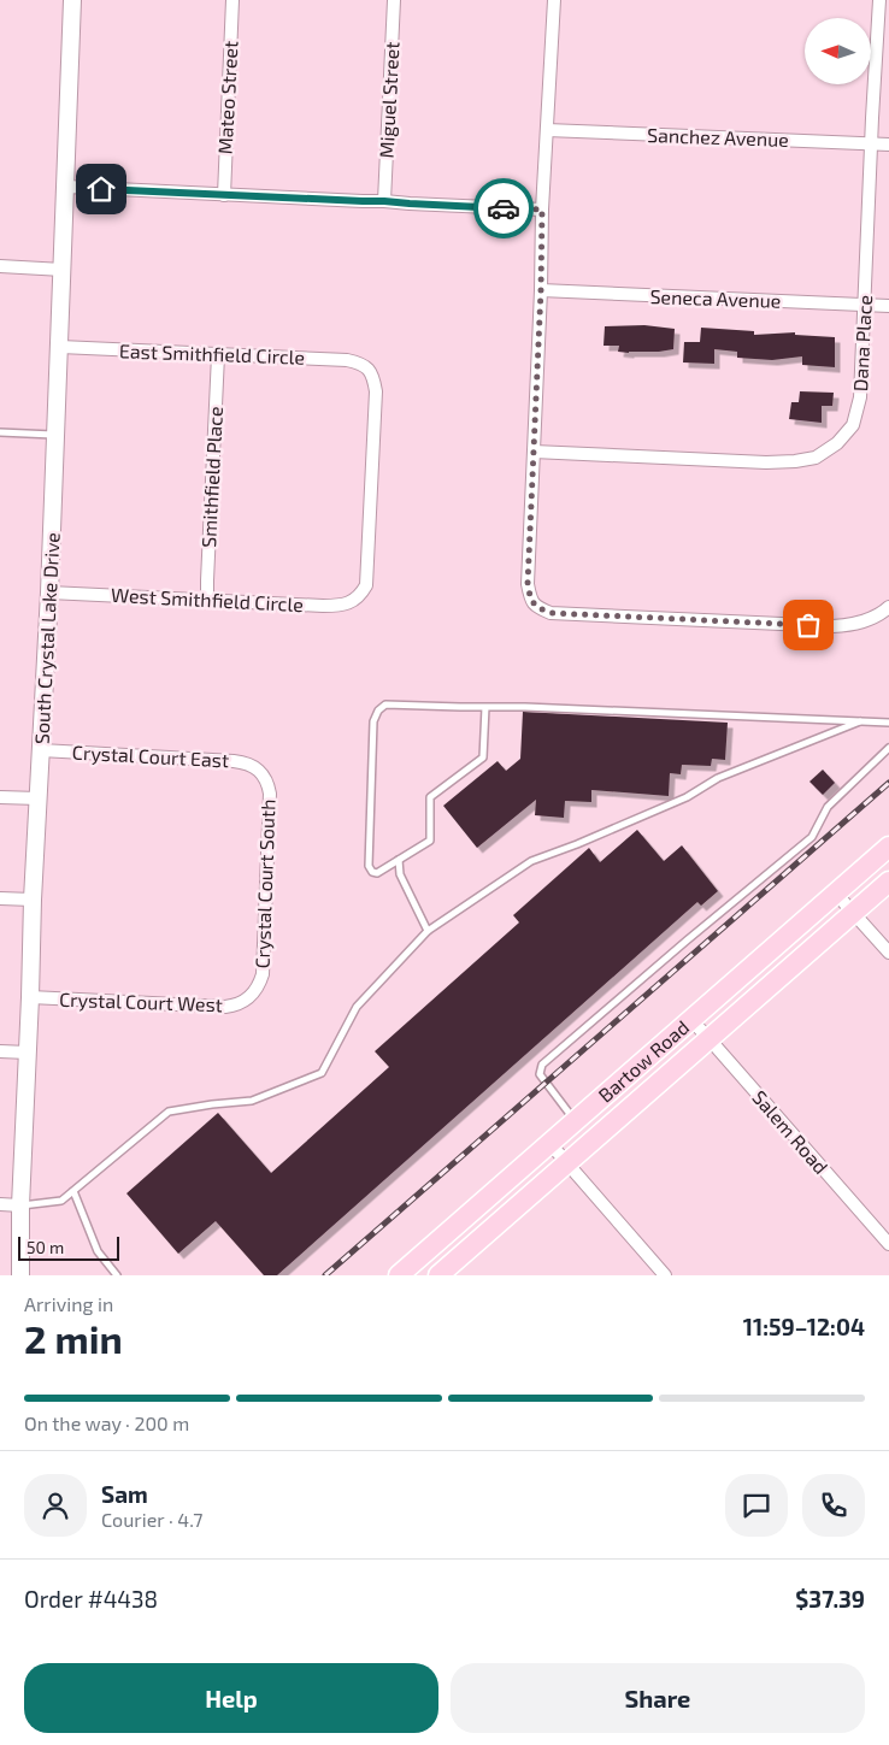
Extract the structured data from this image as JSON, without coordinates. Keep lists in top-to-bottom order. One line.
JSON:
{"streets":{"main road":["Bartow Road"],"street":["Mateo Street","Miguel Street","Sanchez Avenue","Seneca Avenue","Dana Place","East Smithfield Circle","Smithfield Place","West Smithfield Circle","South Crystal Lake Drive","Crystal Court East","Crystal Court South","Crystal Court West","Salem Road"]},"crossings":[["Sanchez Avenue","Dana Place"],["Seneca Avenue","Dana Place"],["East Smithfield Circle","Smithfield Place"],["East Smithfield Circle","West Smithfield Circle"],["East Smithfield Circle","South Crystal Lake Drive"],["Smithfield Place","West Smithfield Circle"],["West Smithfield Circle","South Crystal Lake Drive"],["South Crystal Lake Drive","Crystal Court East"],["South Crystal Lake Drive","Crystal Court West"],["Crystal Court East","Crystal Court South"],["Crystal Court South","Crystal Court West"],["Bartow Road","Salem Road"]],"scale_bar":"50 m","north":"left","page":{"scale":"50 m","heading":["2 min","Arriving in","11:59–12:04"],"panel":["Sam","Courier · 4.7","Order #4438","$37.39"],"bar":"On the way · 200 m","buttons":["Help","Share"]}}
